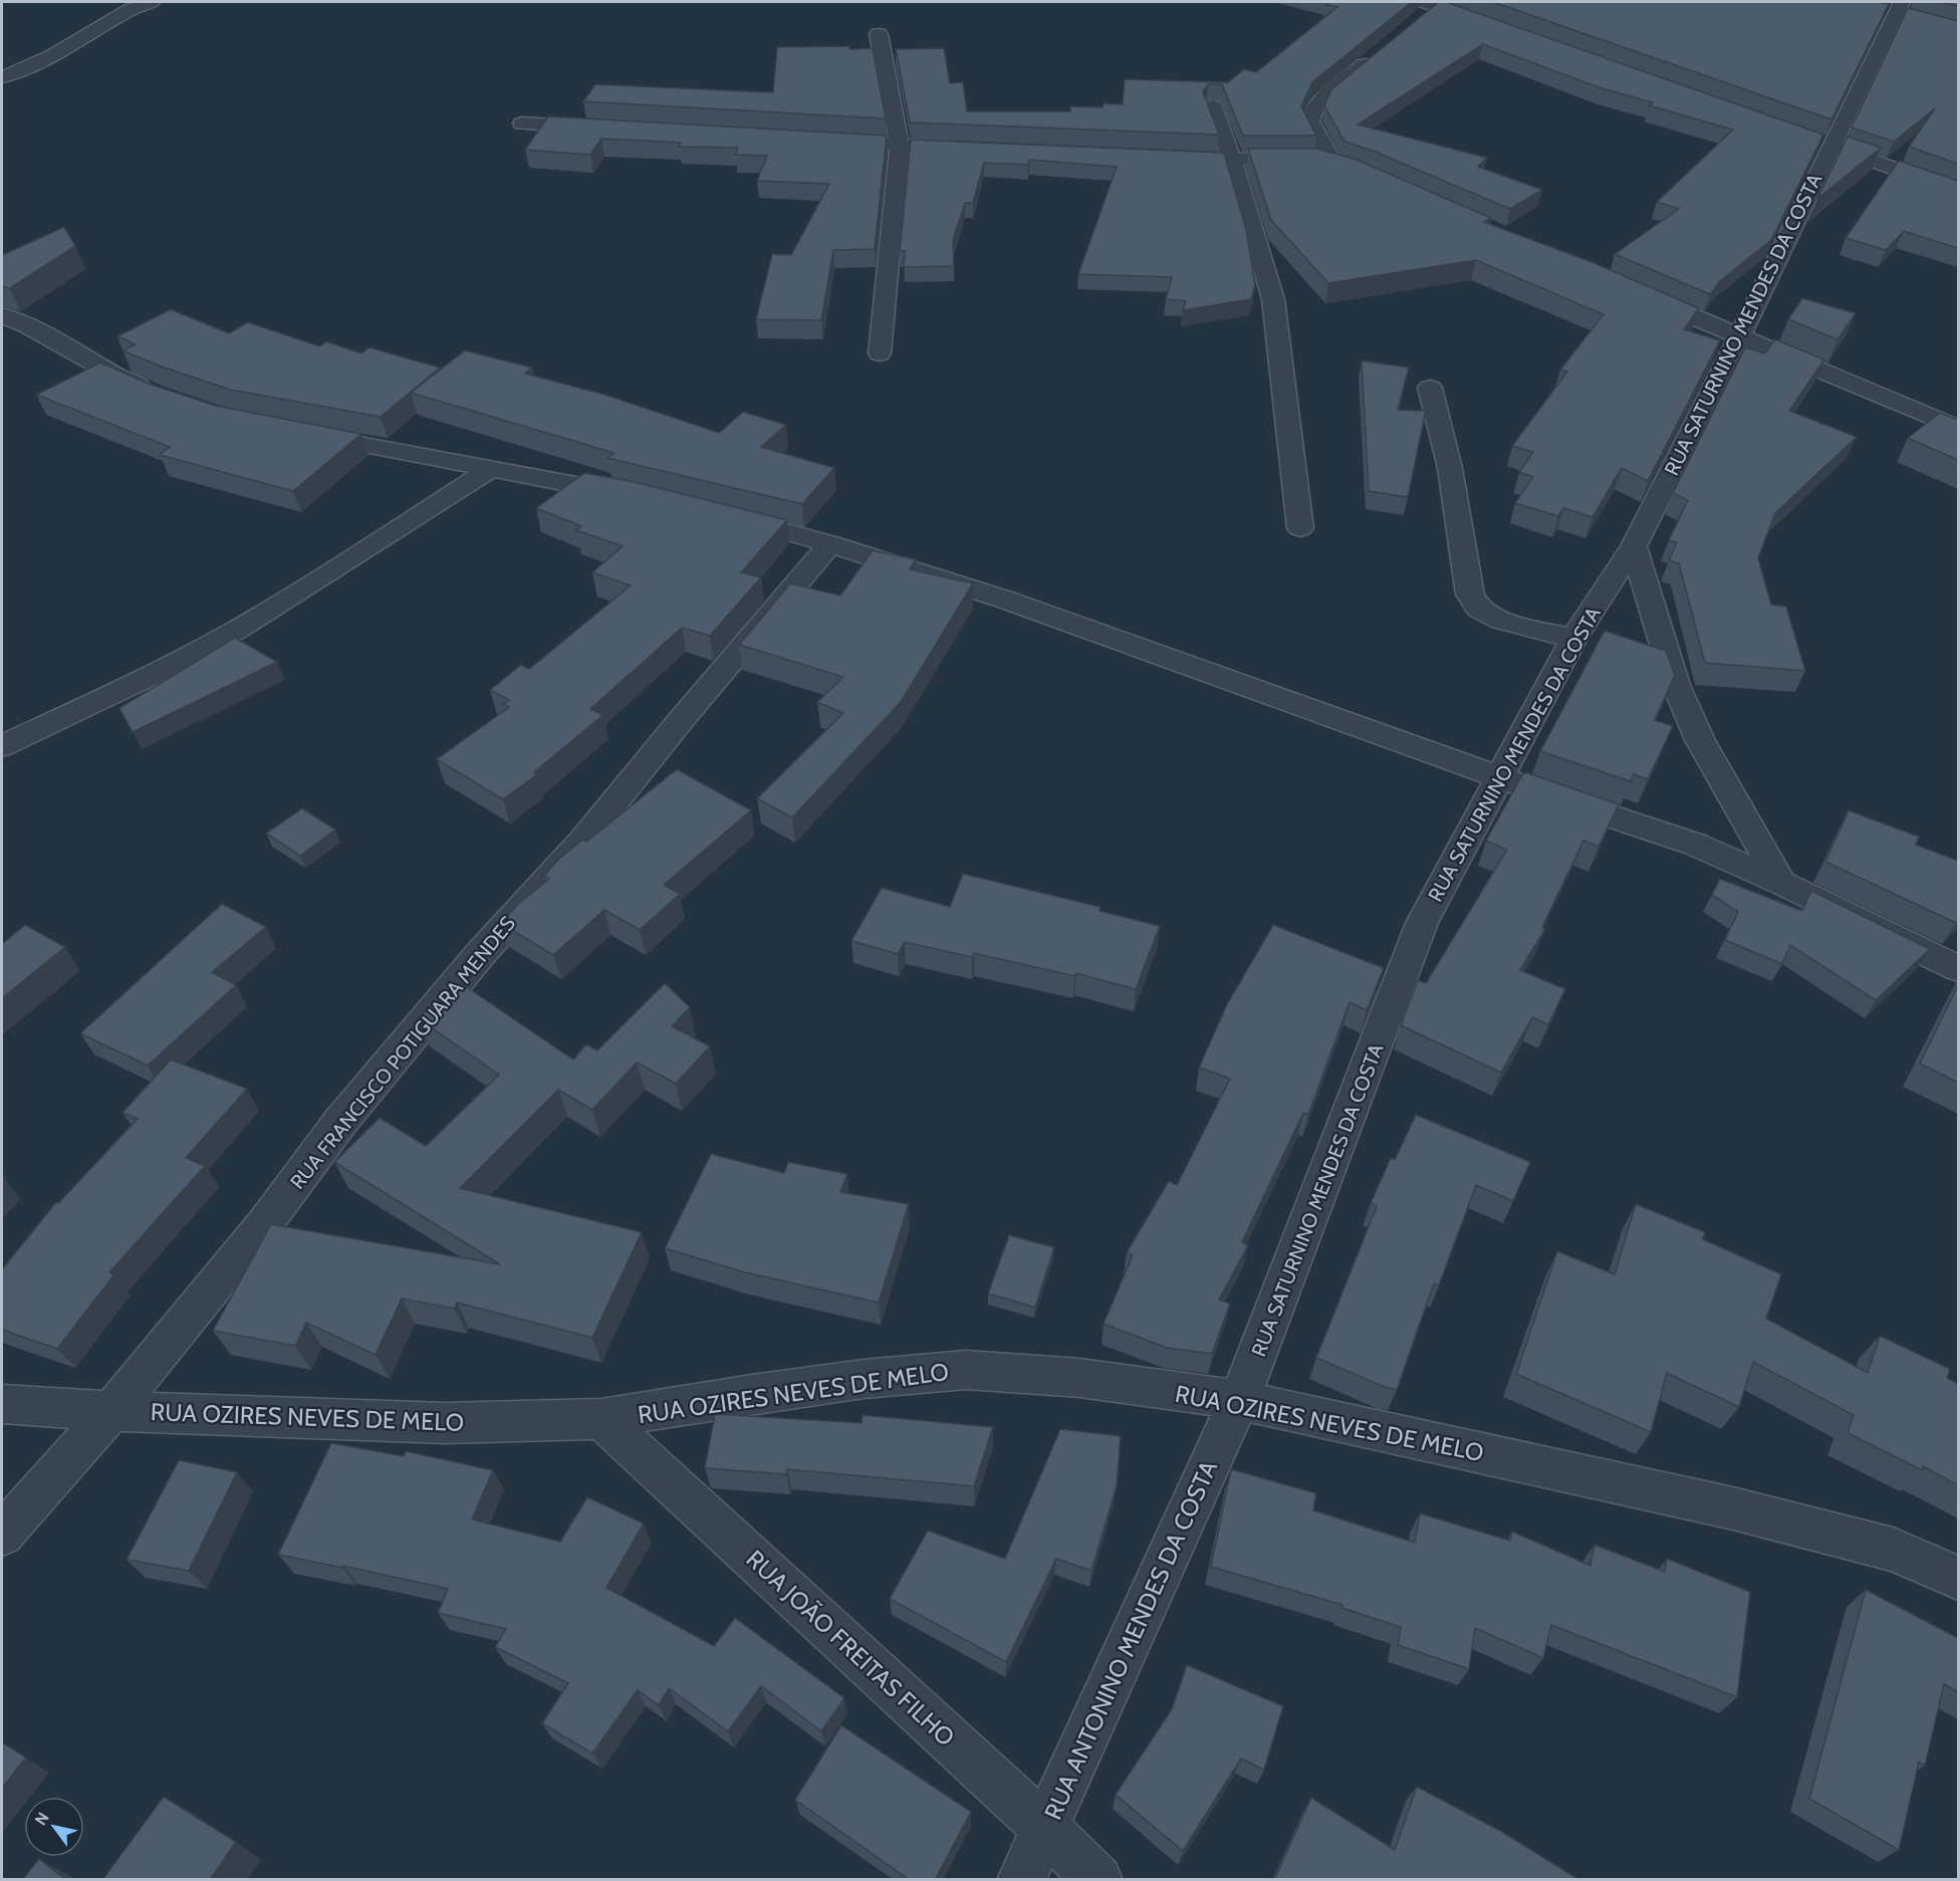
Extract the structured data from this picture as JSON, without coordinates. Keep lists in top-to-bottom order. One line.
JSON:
{"streets":{"street":["RUA SATURNINO MENDES DA COSTA","RUA FRANCISCO POTIGUARA MENDES","RUA OZIRES NEVES DE MELO","RUA ANTONINO MENDES DA COSTA","RUA JOÃO FREITAS FILHO"]},"crossings":[["RUA SATURNINO MENDES DA COSTA","RUA OZIRES NEVES DE MELO"],["RUA SATURNINO MENDES DA COSTA","RUA ANTONINO MENDES DA COSTA"],["RUA FRANCISCO POTIGUARA MENDES","RUA OZIRES NEVES DE MELO"],["RUA OZIRES NEVES DE MELO","RUA ANTONINO MENDES DA COSTA"],["RUA OZIRES NEVES DE MELO","RUA JOÃO FREITAS FILHO"],["RUA ANTONINO MENDES DA COSTA","RUA JOÃO FREITAS FILHO"]],"north":"top left"}
